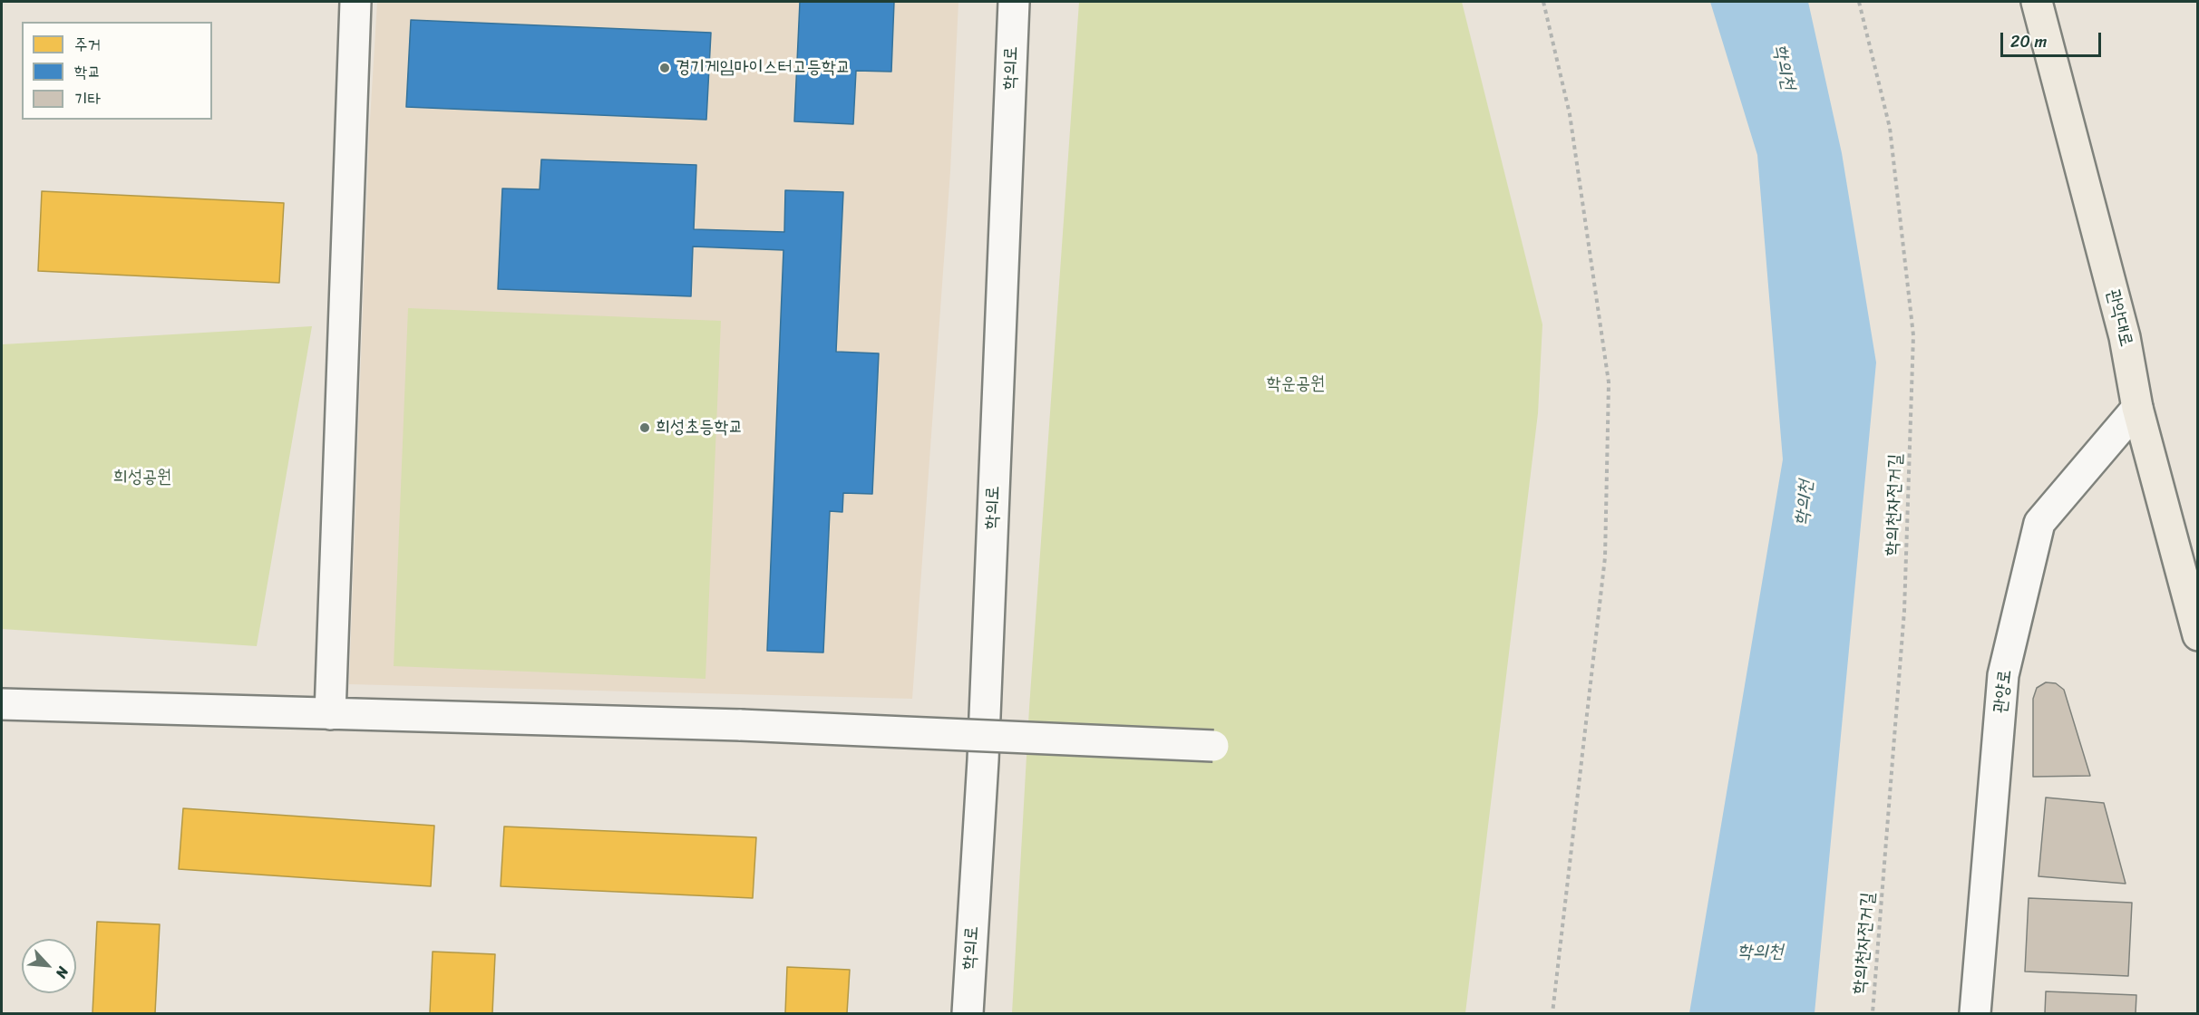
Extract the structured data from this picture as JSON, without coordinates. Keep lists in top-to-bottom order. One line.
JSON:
{"streets":{"main road":["관악대로"],"street":["학의로","관양로"],"path":["학의천자전거길"]},"crossings":[["관악대로","관양로"]],"water":["학의천"],"parks":["학운공원","희성공원"],"places":["경기게임마이스터고등학교","희성초등학교"],"legend":["주거","학교","기타"],"scale_bar":"20 m","north":"bottom right"}
